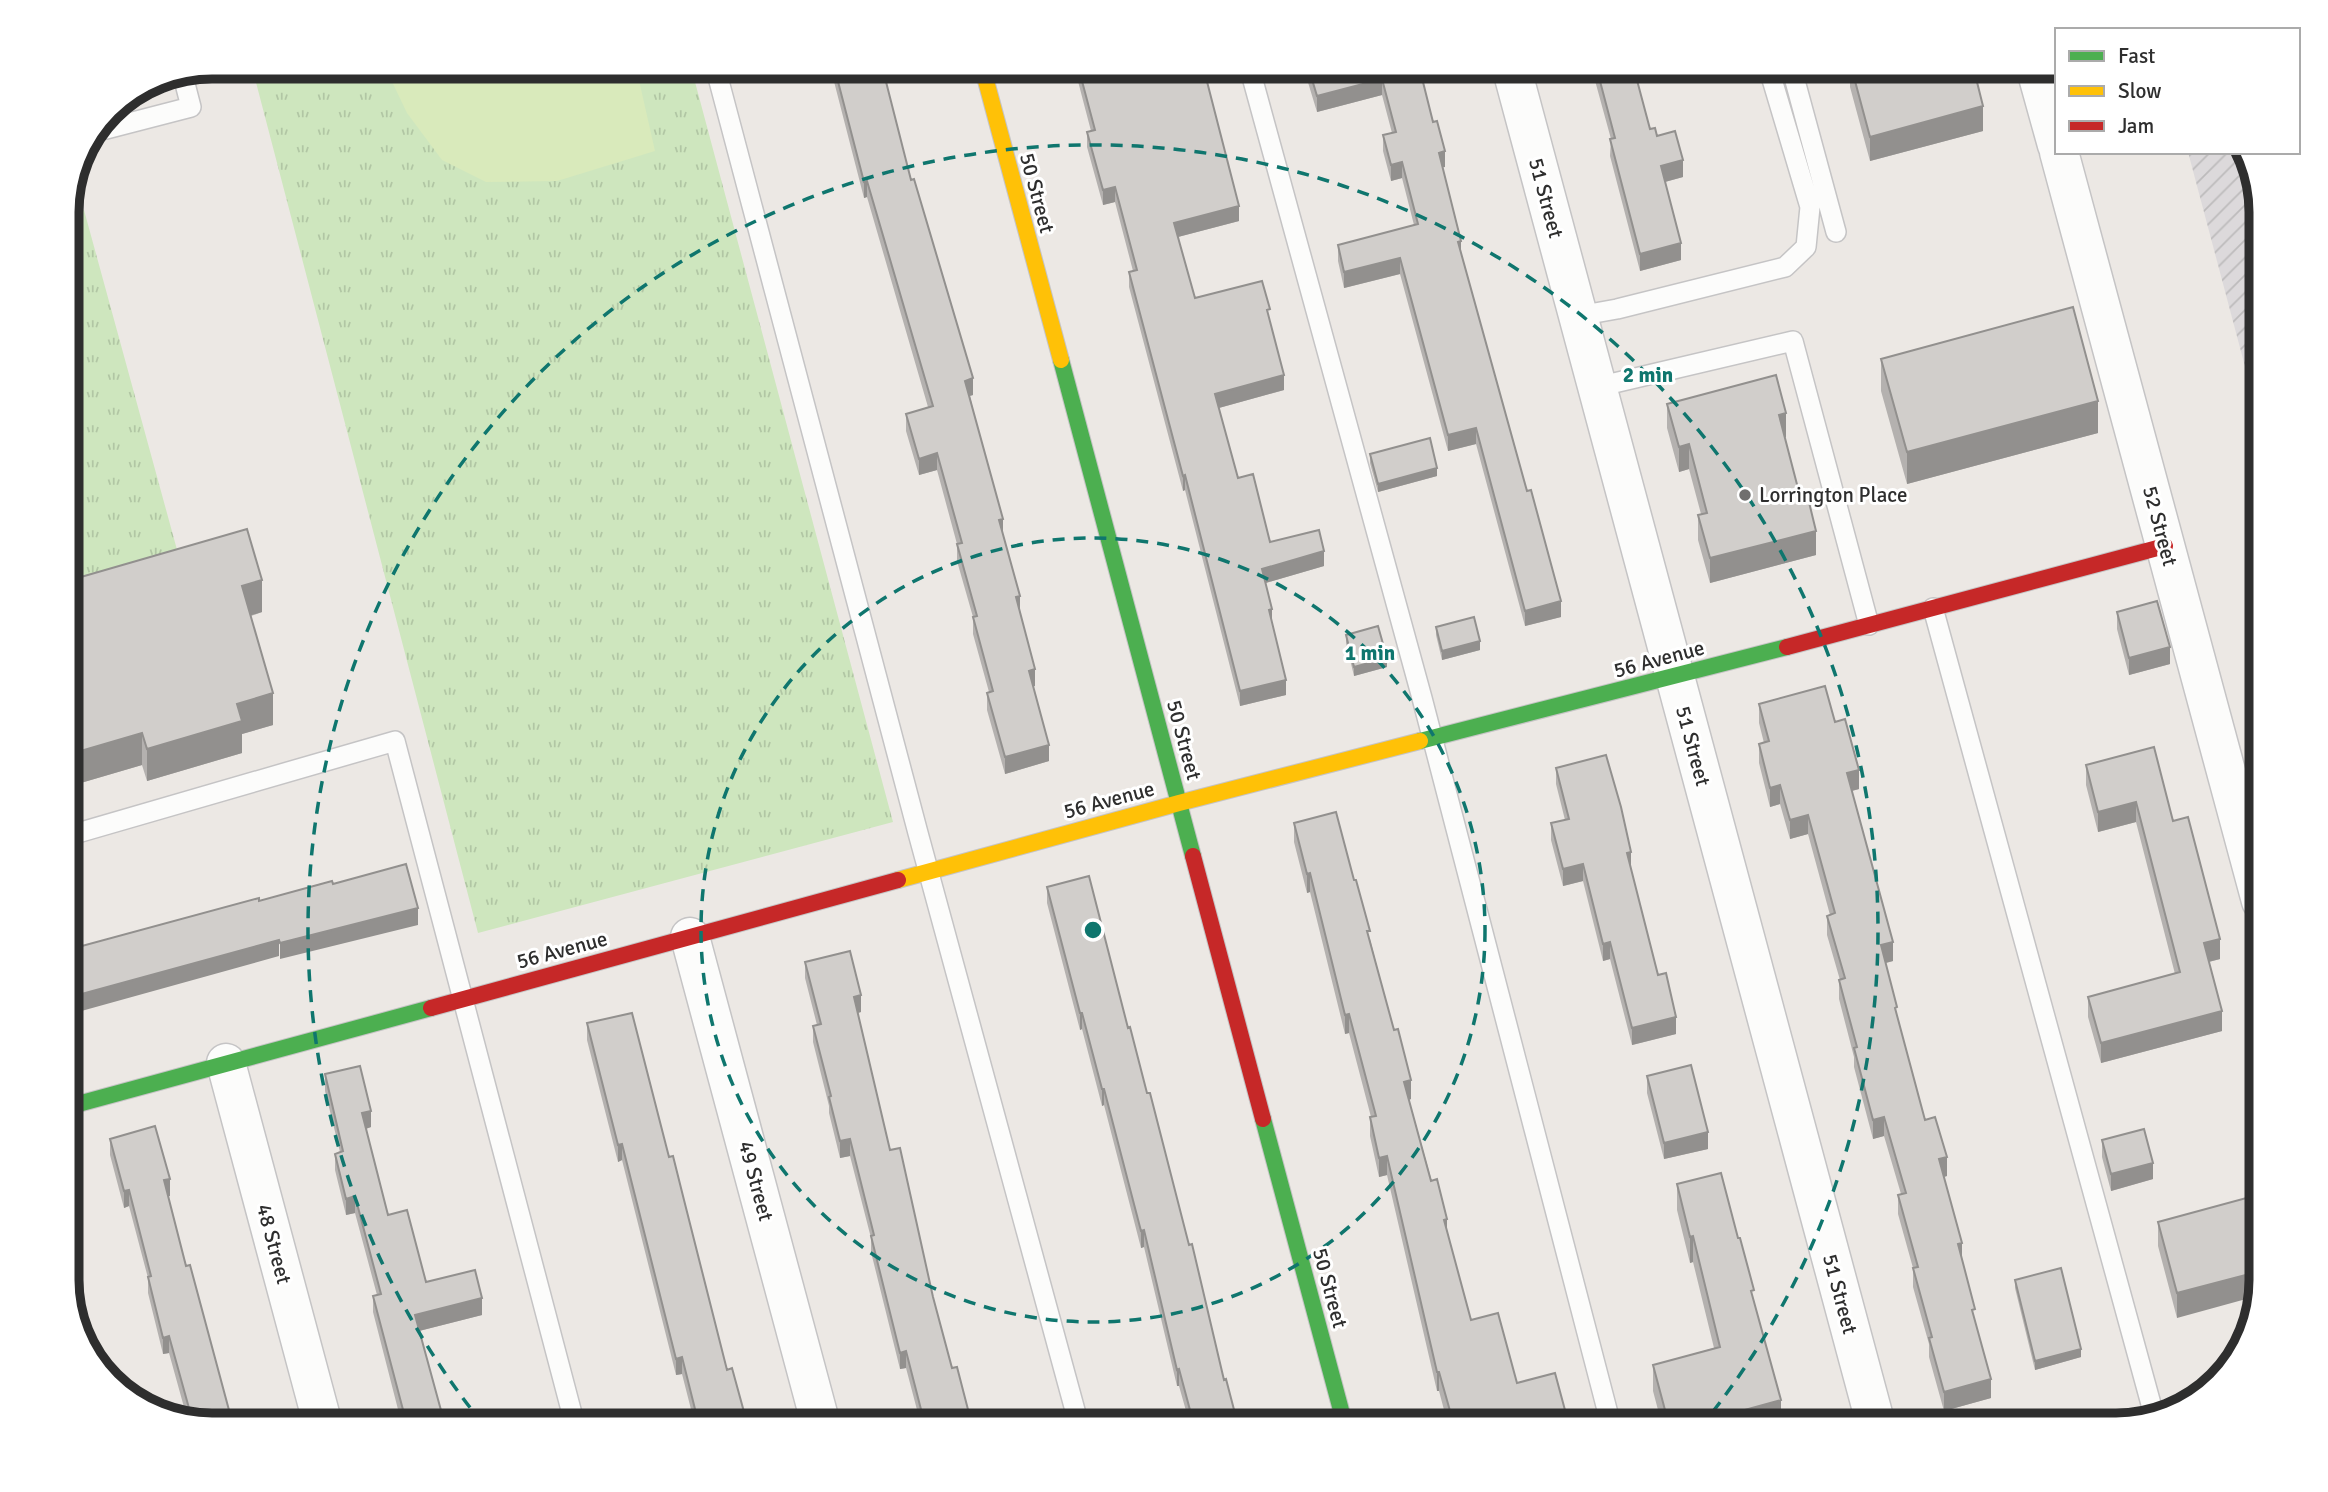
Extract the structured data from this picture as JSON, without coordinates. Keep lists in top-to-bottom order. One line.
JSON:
{"streets":{"street":["50 Street","51 Street","52 Street","56 Avenue","49 Street","48 Street"]},"crossings":[["50 Street","56 Avenue"],["51 Street","56 Avenue"],["52 Street","56 Avenue"],["56 Avenue","49 Street"],["56 Avenue","48 Street"]],"places":["Lorrington Place"],"legend":["Fast","Slow","Jam"],"rings":["2 min","1 min"]}
